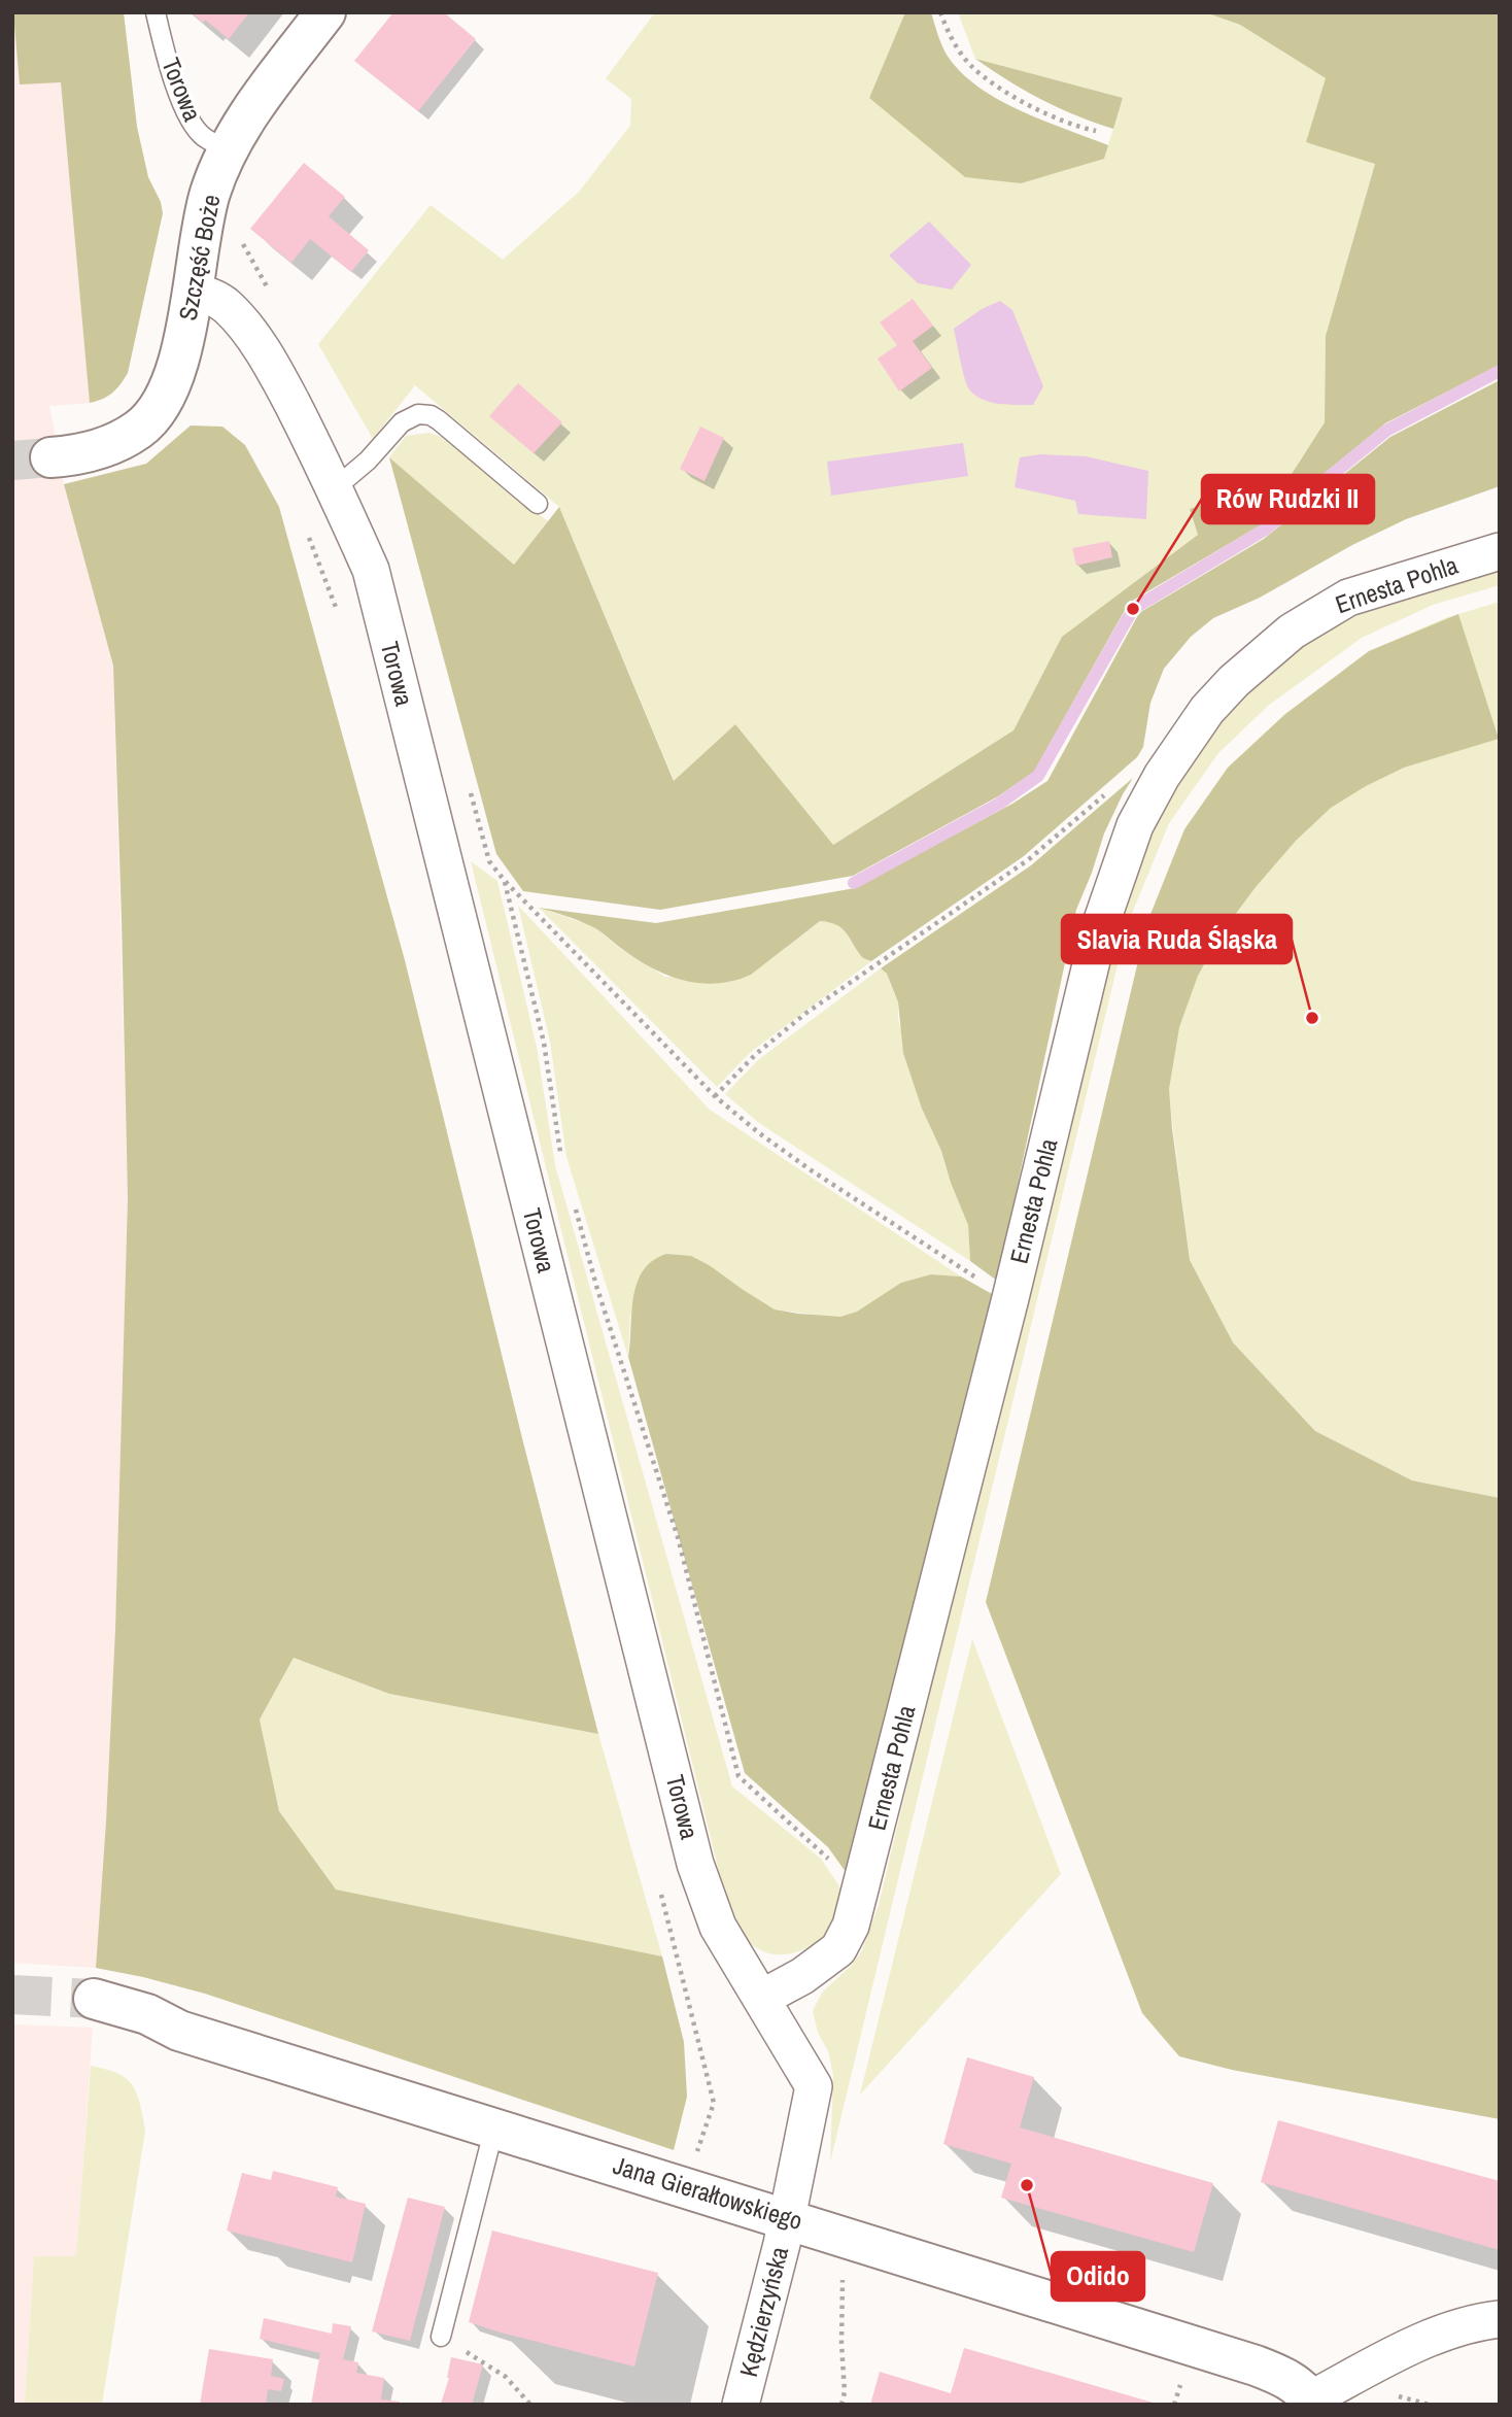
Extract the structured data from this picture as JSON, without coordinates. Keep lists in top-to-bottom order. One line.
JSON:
{"streets":{"street":["Torowa","Szczęść Boże","Ernesta Pohla","Jana Gierałtowskiego","Kędzierzyńska"]},"crossings":[["Torowa","Szczęść Boże"],["Torowa","Ernesta Pohla"],["Torowa","Jana Gierałtowskiego"],["Torowa","Kędzierzyńska"],["Jana Gierałtowskiego","Kędzierzyńska"]],"places":["Rów Rudzki II","Slavia Ruda Śląska","Odido"]}
